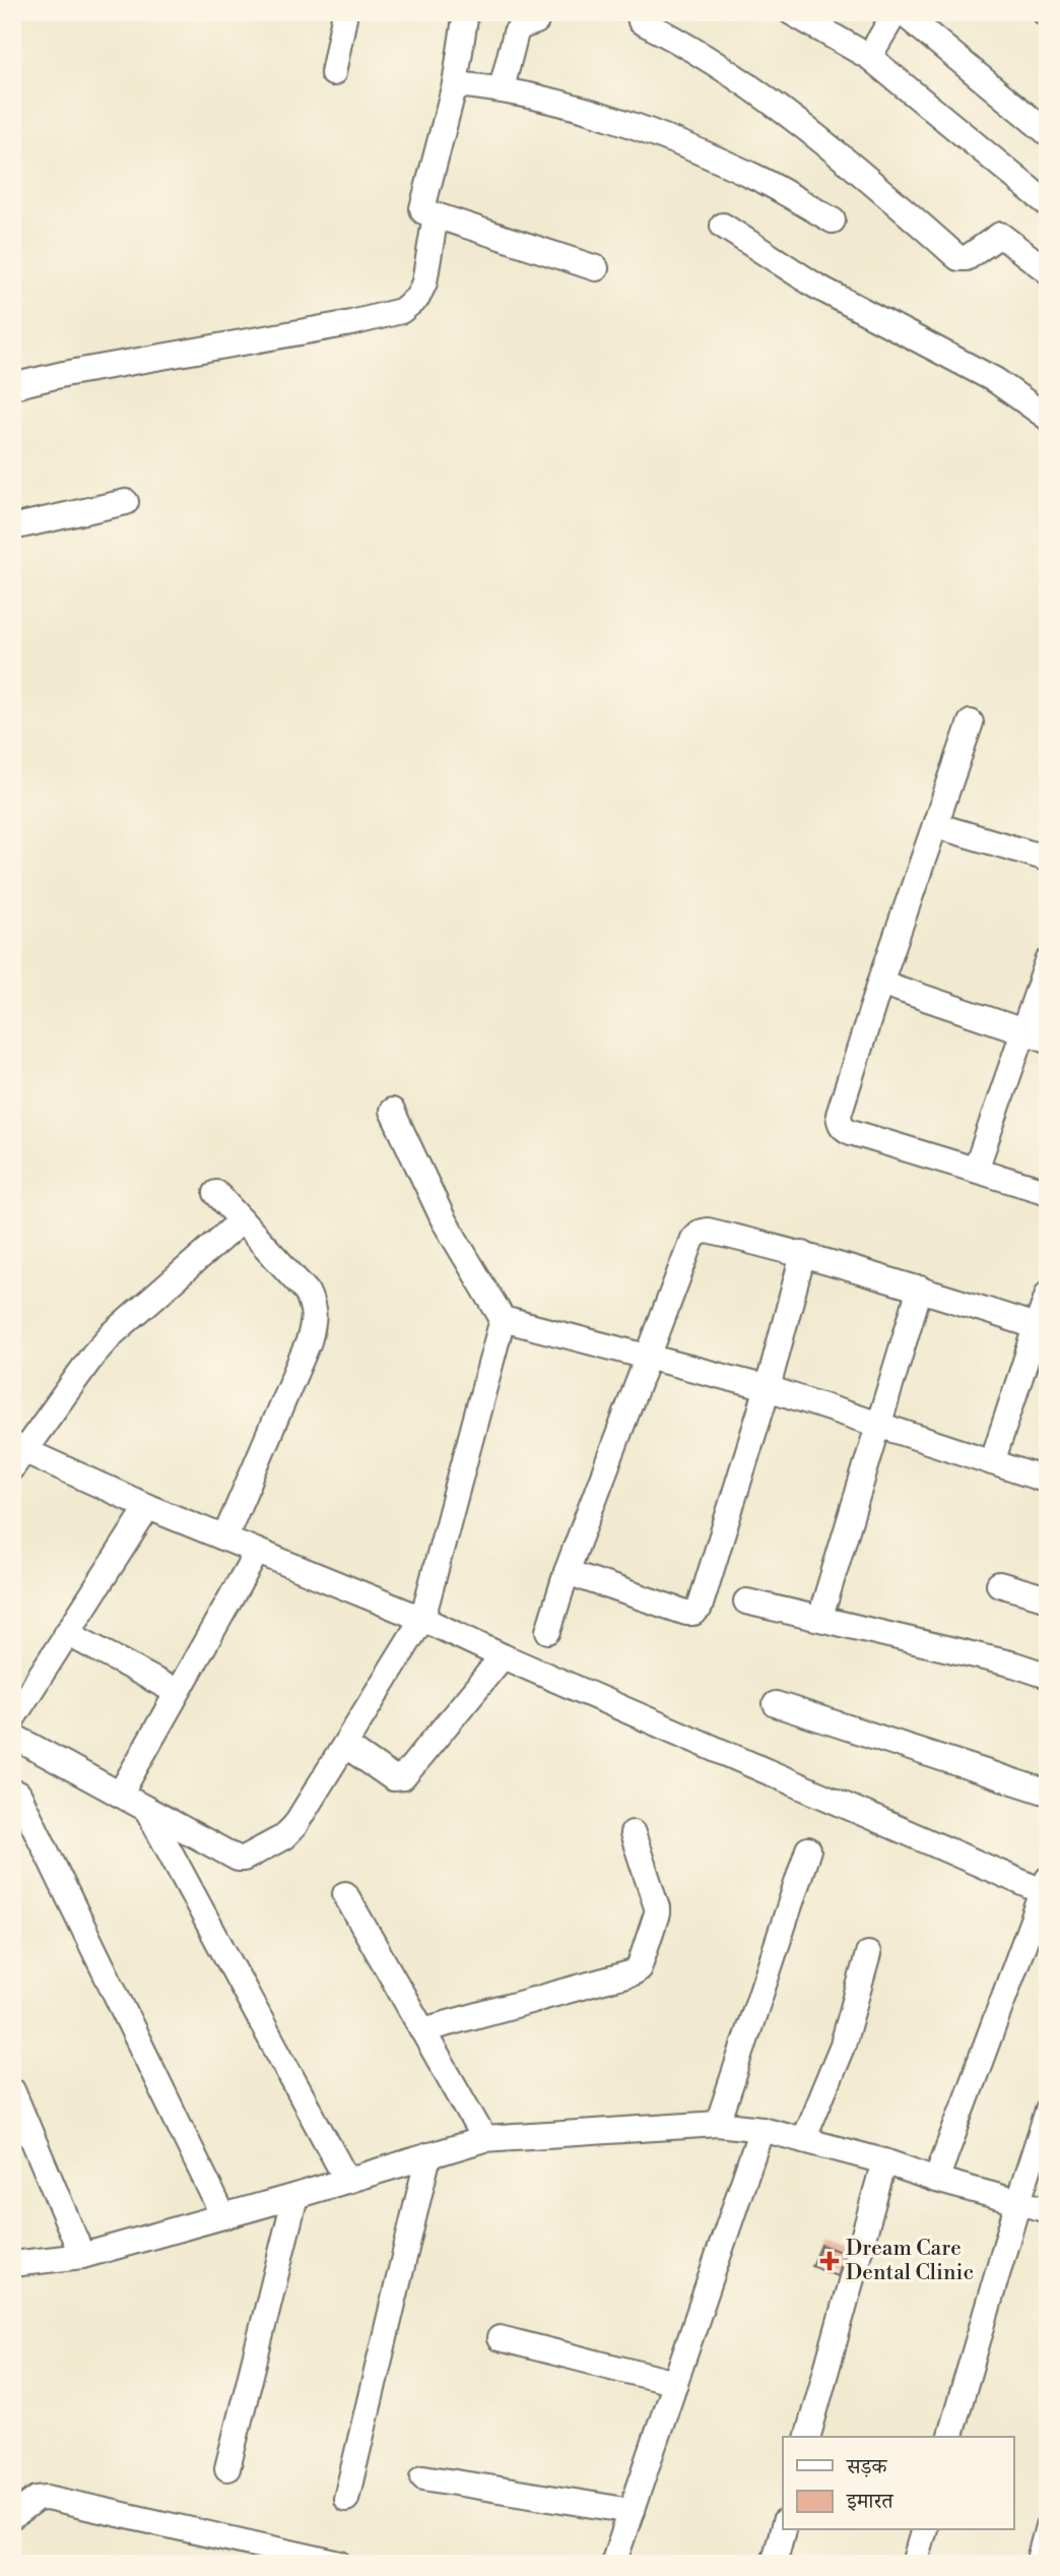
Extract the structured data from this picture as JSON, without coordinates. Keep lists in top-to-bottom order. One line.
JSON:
{"places":{"health":["Dream Care Dental Clinic"]},"legend":["सड़क","इमारत"]}
